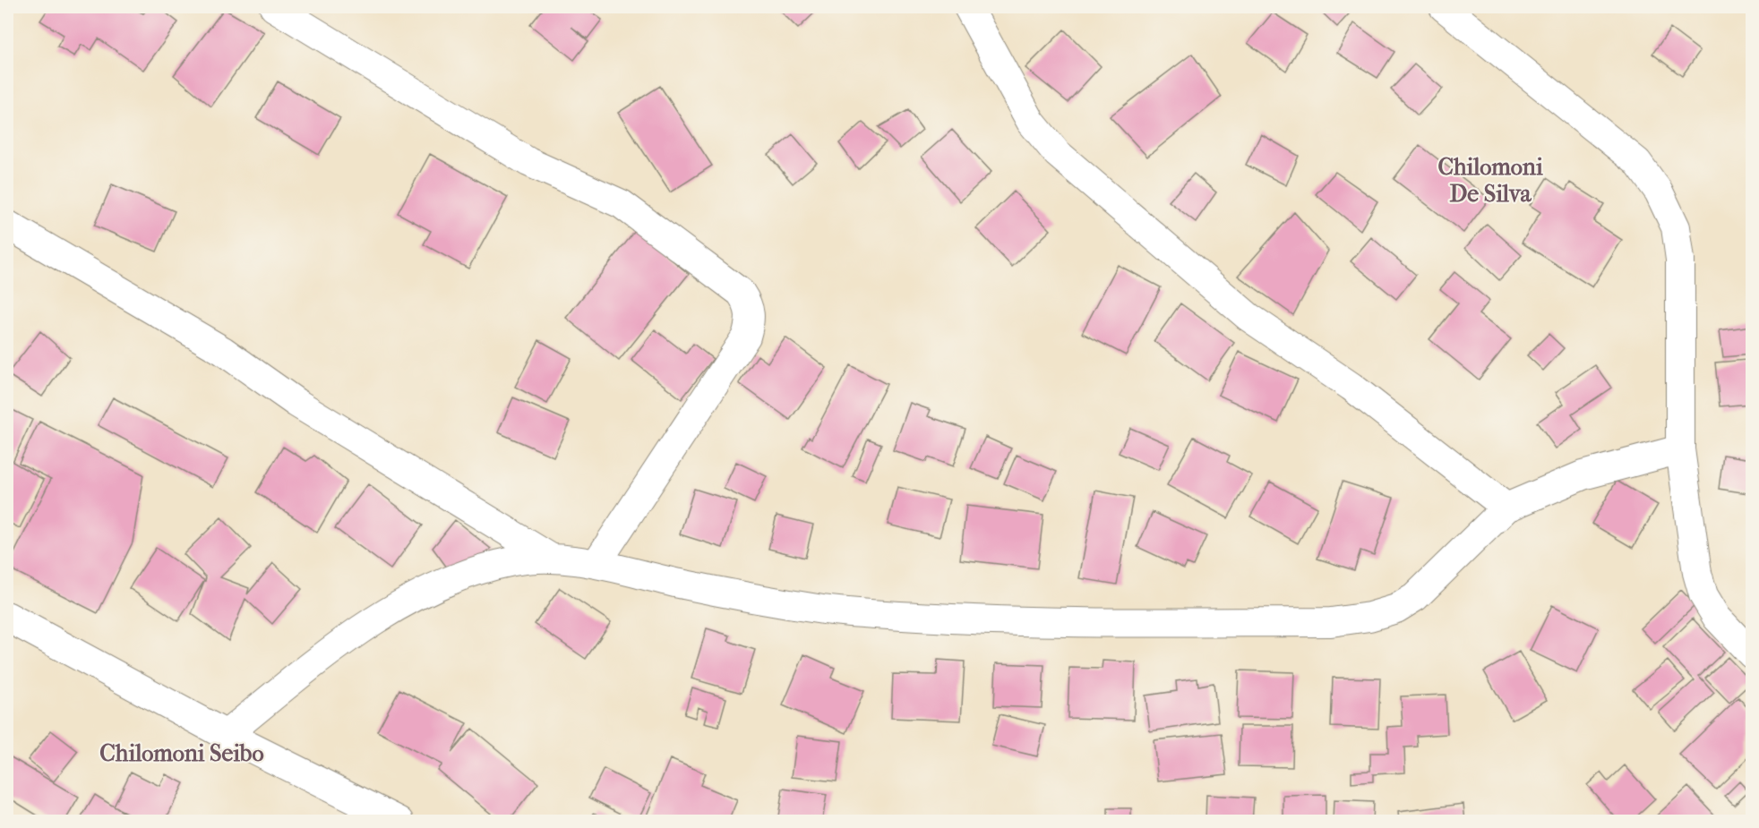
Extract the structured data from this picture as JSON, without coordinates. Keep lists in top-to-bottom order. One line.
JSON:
{"districts":["Chilomoni De Silva","Chilomoni Seibo"]}
